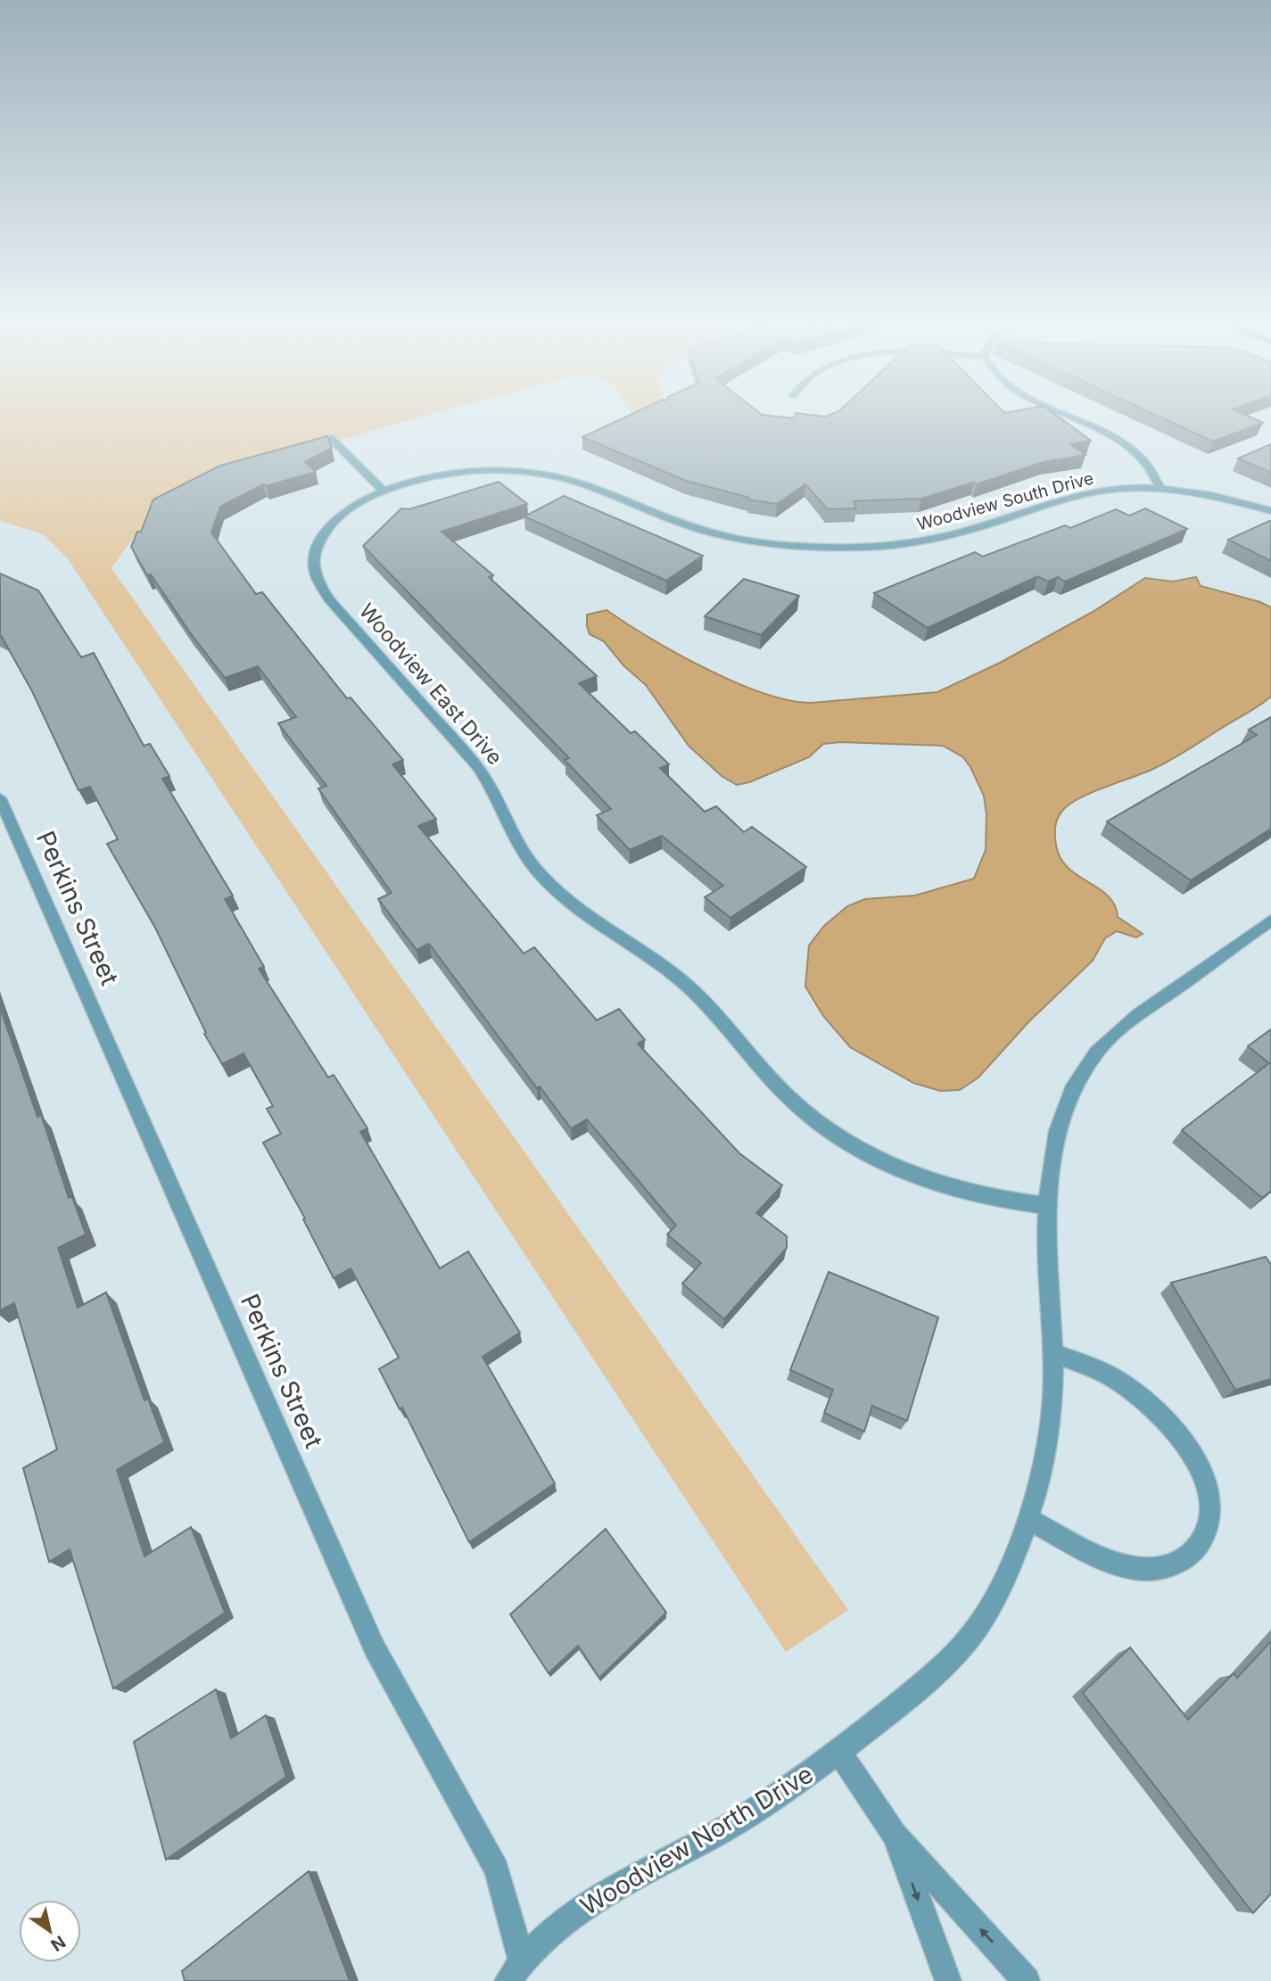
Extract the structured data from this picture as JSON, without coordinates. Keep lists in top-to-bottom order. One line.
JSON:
{"streets":{"street":["Woodview South Drive","Woodview East Drive","Perkins Street","Woodview North Drive"]},"crossings":[["Woodview South Drive","Woodview East Drive"],["Woodview East Drive","Woodview North Drive"],["Perkins Street","Woodview North Drive"]],"north":"bottom right"}
